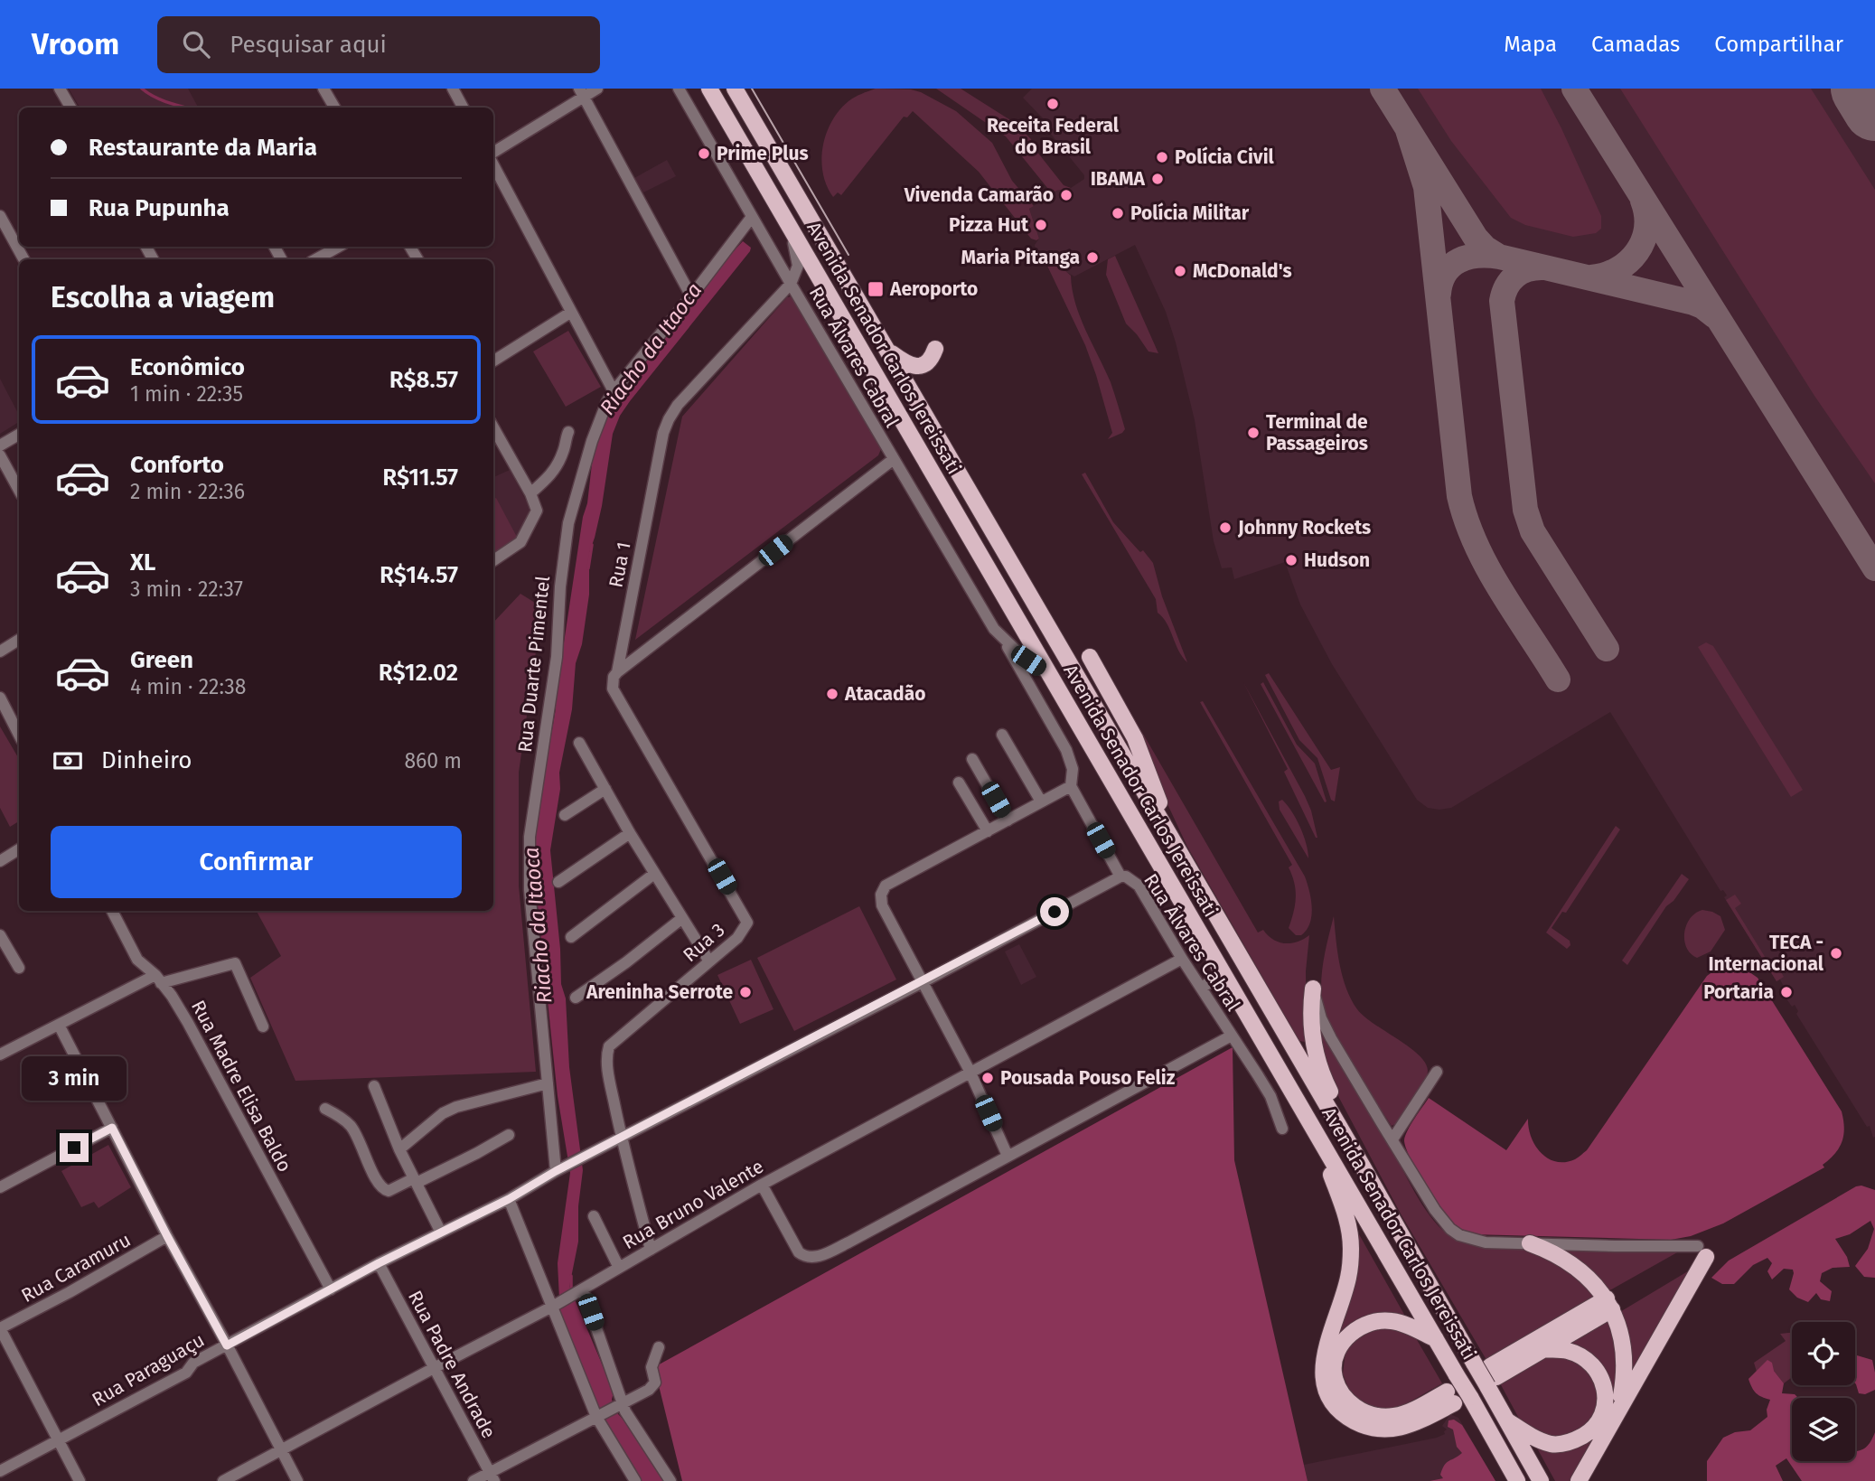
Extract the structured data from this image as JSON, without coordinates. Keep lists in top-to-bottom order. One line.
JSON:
{"streets":{"main road":["Avenida Senador Carlos Jereissati"],"street":["Rua Álvares Cabral","Rua 1","Rua Duarte Pimentel","Rua 3","Rua Madre Elisa Baldo","Rua Bruno Valente","Rua Caramuru","Rua Padre Andrade","Rua Paraguaçu"]},"crossings":[["Avenida Senador Carlos Jereissati","Rua Álvares Cabral"],["Rua Álvares Cabral","Rua 1"],["Rua Álvares Cabral","Rua Duarte Pimentel"],["Rua Álvares Cabral","Rua Bruno Valente"],["Rua Álvares Cabral","Rua Paraguaçu"],["Rua 1","Rua 3"],["Rua Duarte Pimentel","Rua Paraguaçu"],["Rua 3","Rua Paraguaçu"],["Rua Madre Elisa Baldo","Rua Paraguaçu"],["Rua Bruno Valente","Rua Padre Andrade"],["Rua Padre Andrade","Rua Paraguaçu"]],"water":["Riacho da Itaoca"],"places":{"other":["Receita Federal do Brasil","Prime Plus","Polícia Civil","IBAMA","Vivenda Camarão","Polícia Militar","Pizza Hut","Maria Pitanga","McDonald's","Terminal de Passageiros","Johnny Rockets","Hudson","Atacadão","TECA - Internacional","Areninha Serrote","Portaria","Pousada Pouso Feliz"],"transit":["Aeroporto"]},"page":{"header":"Vroom","search":"Pesquisar aqui","nav":["Mapa","Camadas","Compartilhar"],"banner":["Restaurante da Maria","Rua Pupunha"],"heading":"Escolha a viagem","list":[{"name":"Econômico","note":"1 min · 22:35","value":"R$8.57"},{"name":"Conforto","note":"2 min · 22:36","value":"R$11.57"},{"name":"XL","note":"3 min · 22:37","value":"R$14.57"},{"name":"Green","note":"4 min · 22:38","value":"R$12.02"}],"pay":["Dinheiro","860 m"],"buttons":"Confirmar","bubble":"3 min"}}
